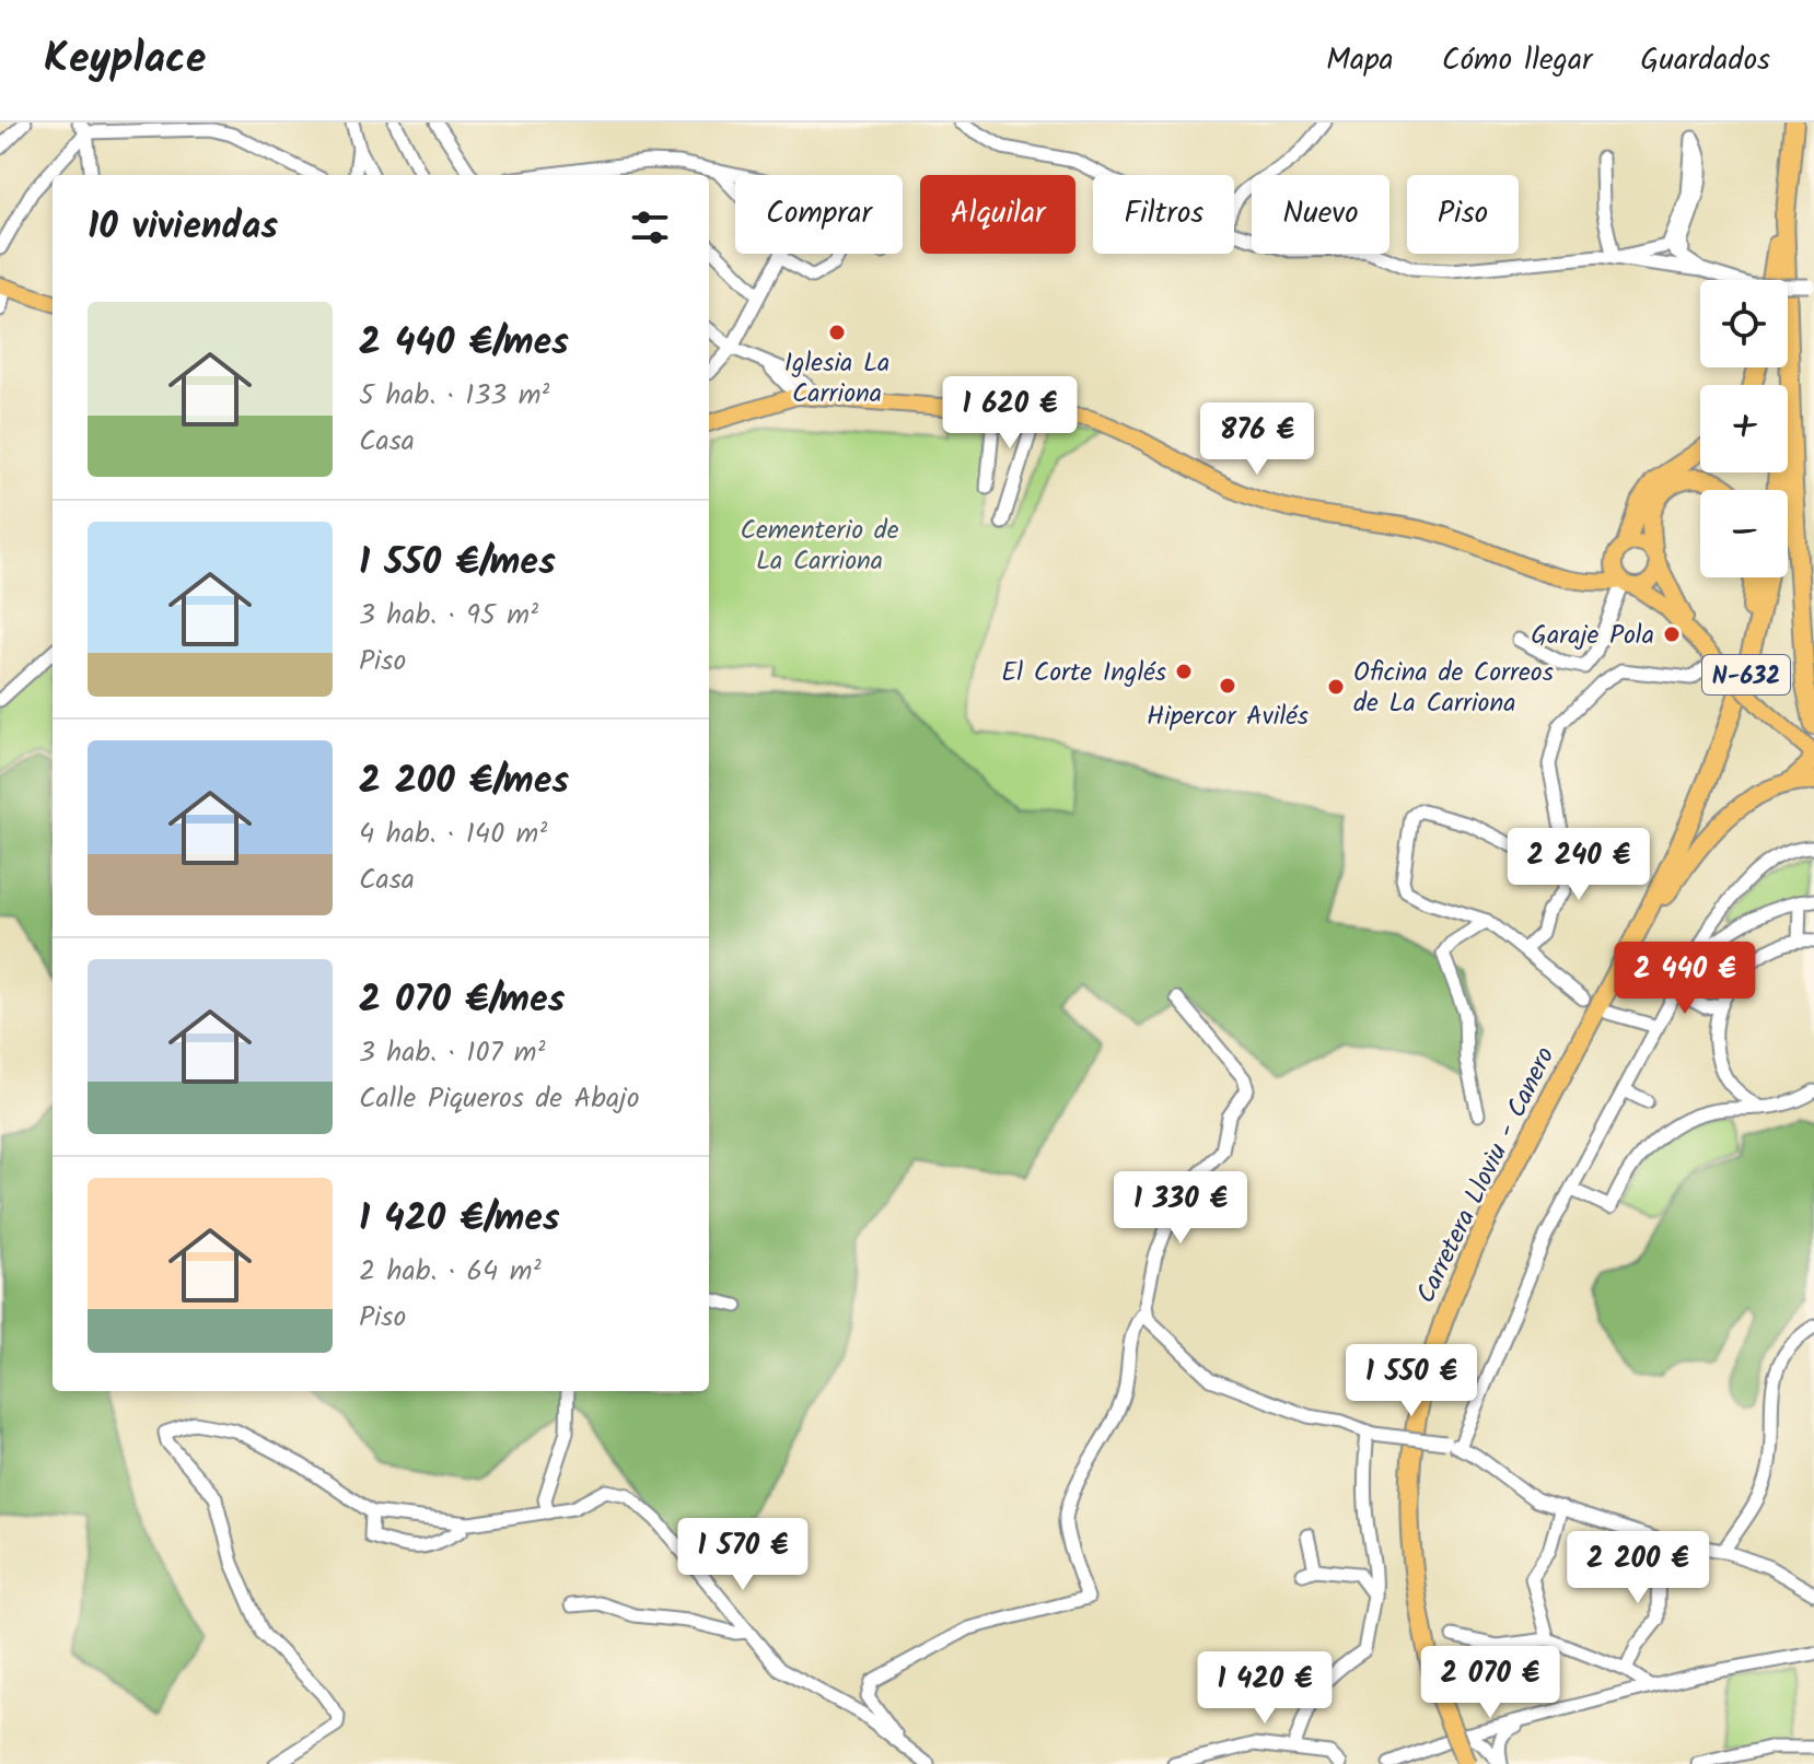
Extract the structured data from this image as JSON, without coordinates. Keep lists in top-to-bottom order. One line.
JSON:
{"streets":{"highway":["N-632","Carretera Lloviu - Canero"]},"parks":["Cementerio de La Carriona"],"places":["Iglesia La Carriona","Garaje Pola","El Corte Inglés","Hipercor Avilés","Oficina de Correos de La Carriona"],"page":{"header":"Keyplace","nav":["Mapa","Cómo llegar","Guardados"],"chip":["Comprar","Alquilar","Filtros","Nuevo","Piso"],"heading":"10 viviendas","map_buttons":["+","−"],"list":[{"name":"2 440 €/mes","note":"5 hab. · 133 m² · Casa"},{"name":"1 550 €/mes","note":"3 hab. · 95 m² · Piso"},{"name":"2 200 €/mes","note":"4 hab. · 140 m² · Casa"},{"name":"2 070 €/mes","note":"3 hab. · 107 m² · Calle Piqueros de Abajo"},{"name":"1 420 €/mes","note":"2 hab. · 64 m² · Piso"}],"price":["1 620 €","876 €","2 240 €","2 440 €","1 330 €","1 550 €","1 570 €","2 200 €","2 070 €","1 420 €"]}}
